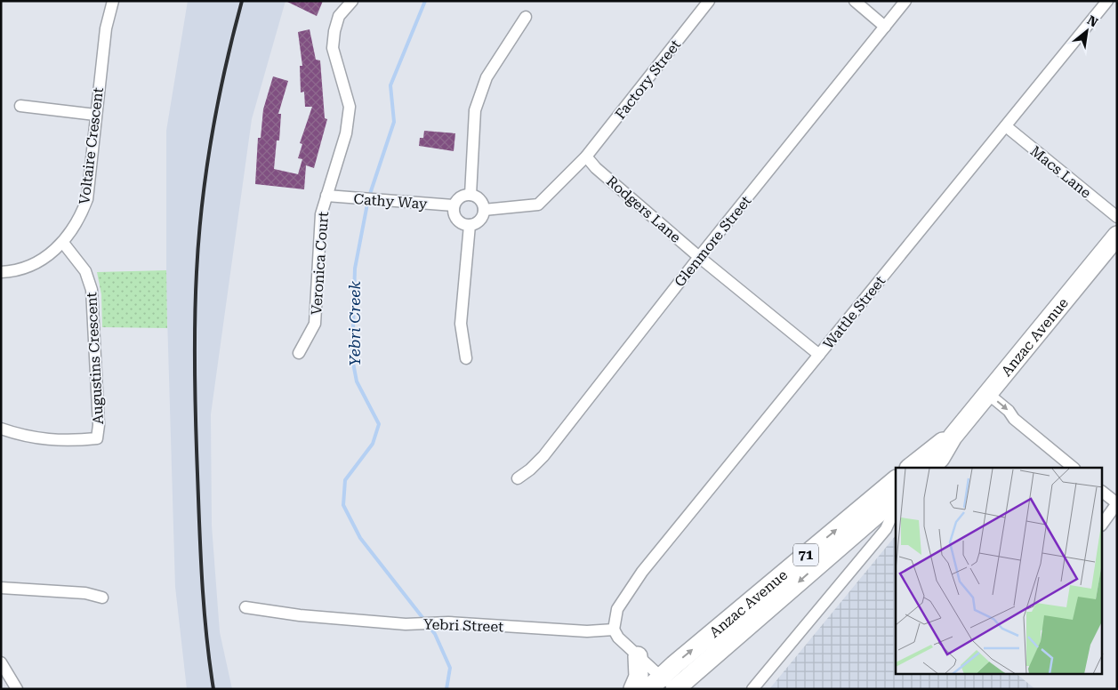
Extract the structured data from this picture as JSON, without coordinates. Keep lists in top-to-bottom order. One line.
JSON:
{"streets":{"highway":["Anzac Avenue","71"],"street":["Factory Street","Voltaire Crescent","Macs Lane","Cathy Way","Rodgers Lane","Glenmore Street","Veronica Court","Wattle Street","Augustins Crescent","Yebri Street"]},"crossings":[["Factory Street","Rodgers Lane"],["Voltaire Crescent","Augustins Crescent"],["Macs Lane","Wattle Street"],["Cathy Way","Veronica Court"],["Rodgers Lane","Glenmore Street"],["Rodgers Lane","Wattle Street"],["Wattle Street","Yebri Street"]],"water":["Yebri Creek"],"north":"top right"}
